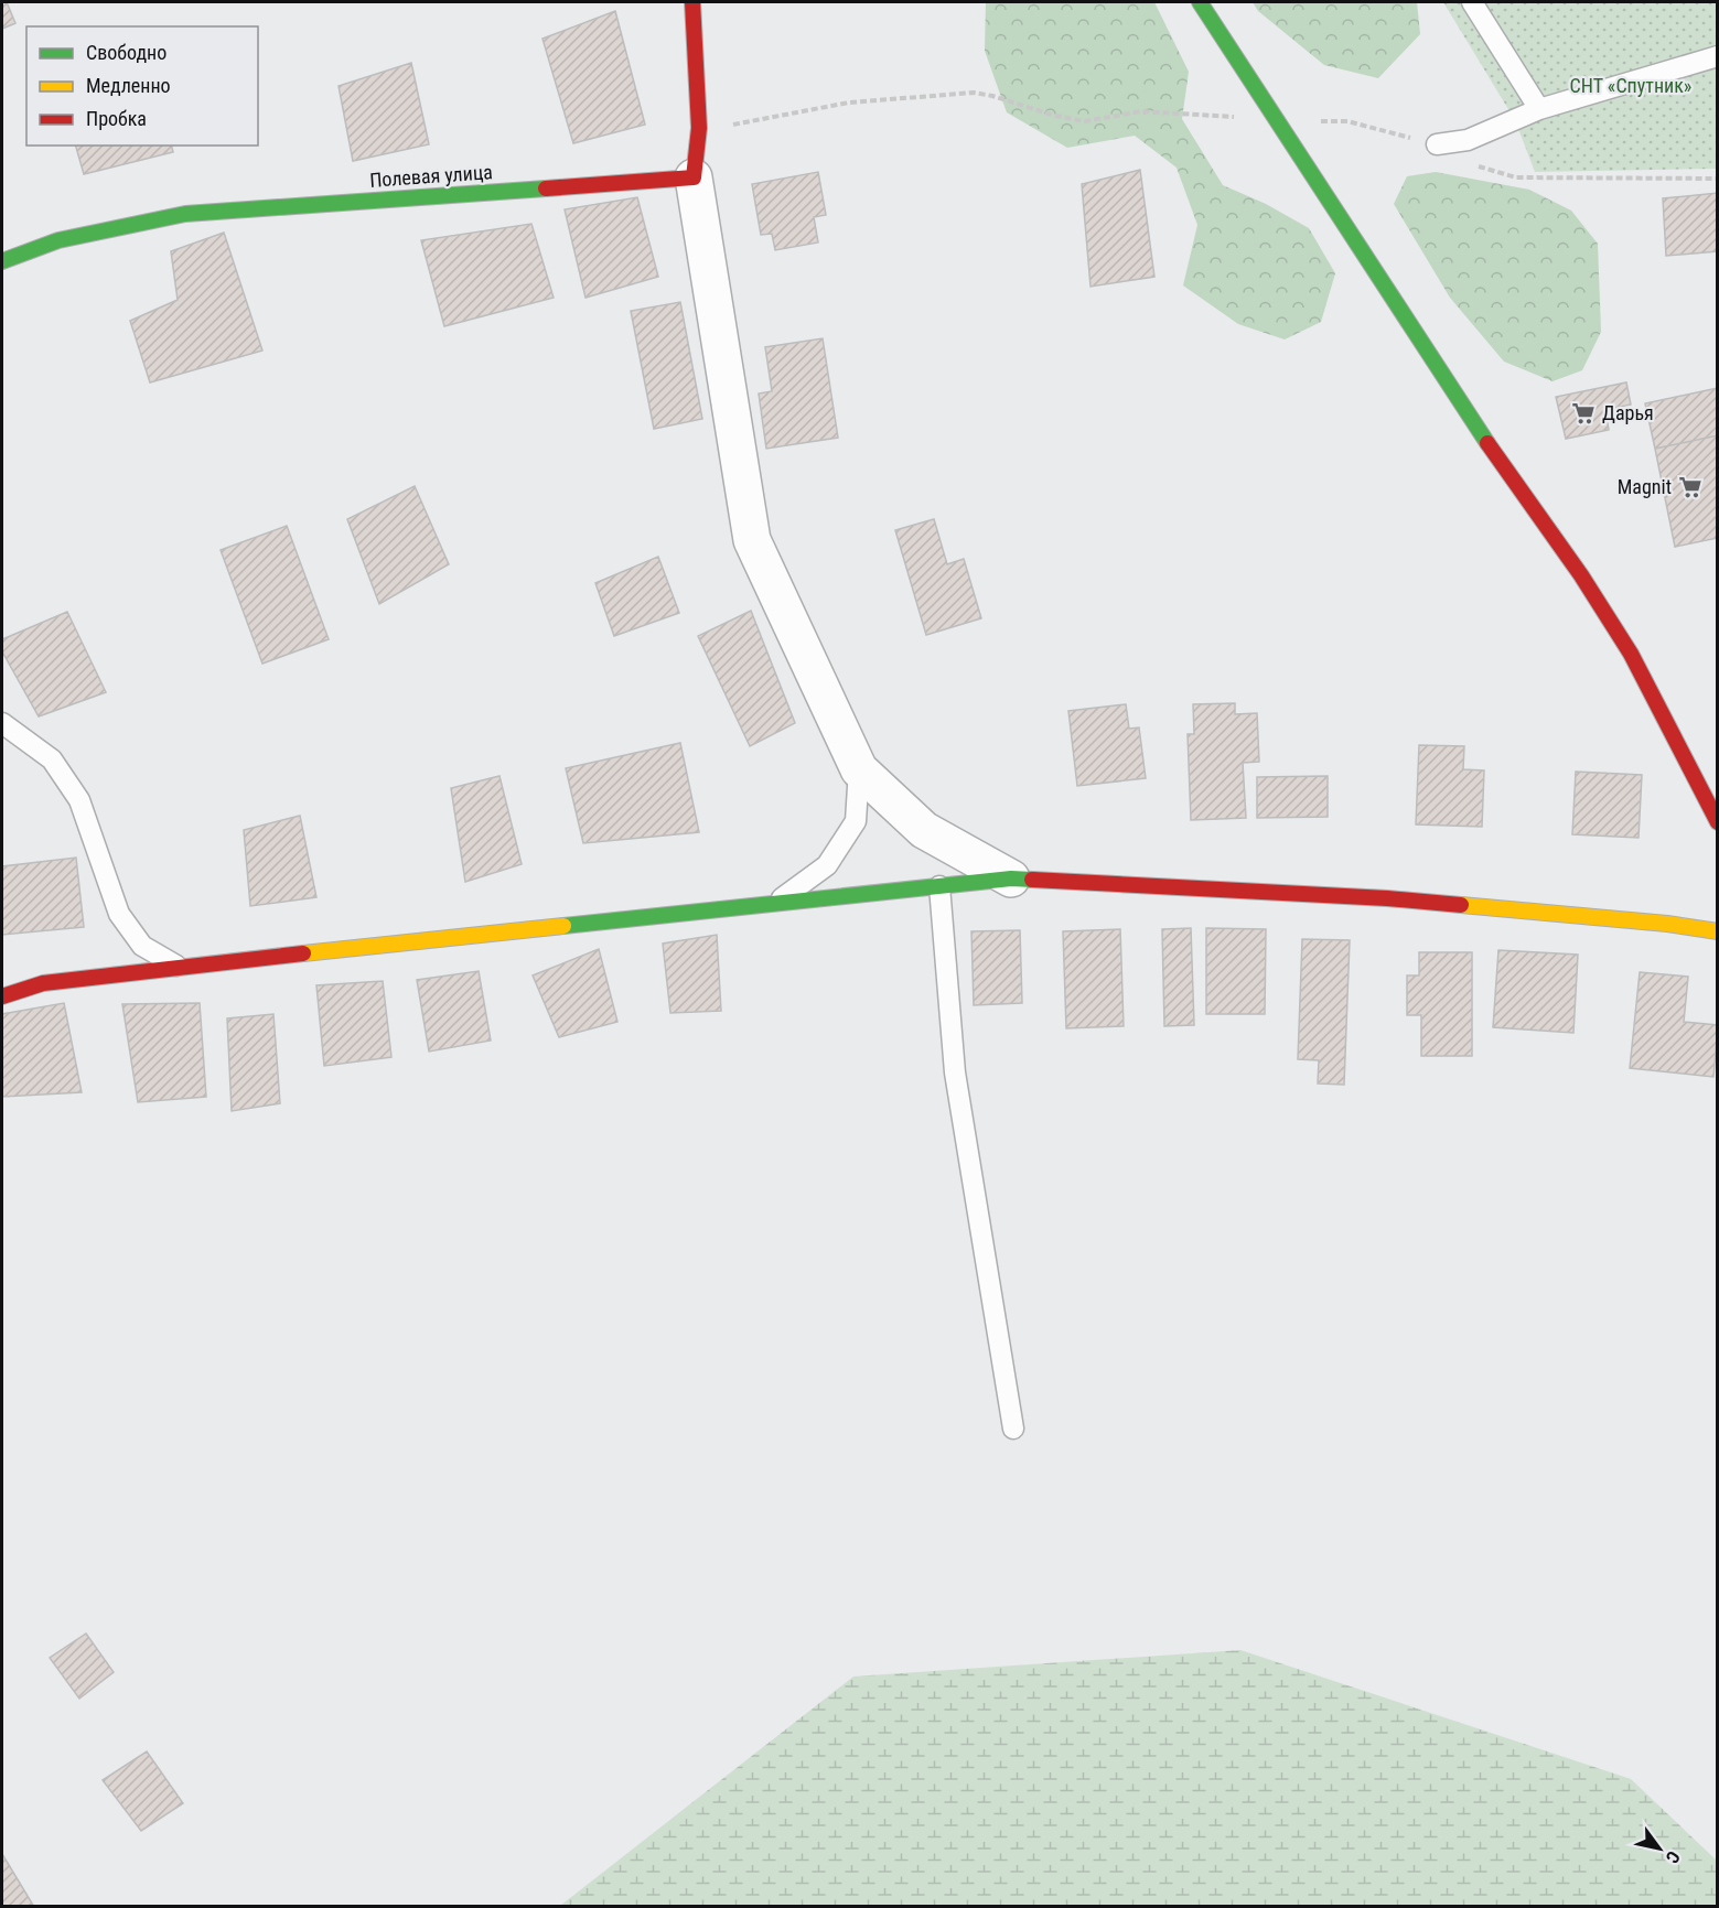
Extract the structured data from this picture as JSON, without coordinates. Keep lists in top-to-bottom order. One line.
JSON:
{"streets":{"street":["Полевая улица"]},"parks":["СНТ «Спутник»"],"places":{"supermarket":["Дарья","Magnit"]},"legend":["Свободно","Медленно","Пробка"],"north":"bottom right"}
